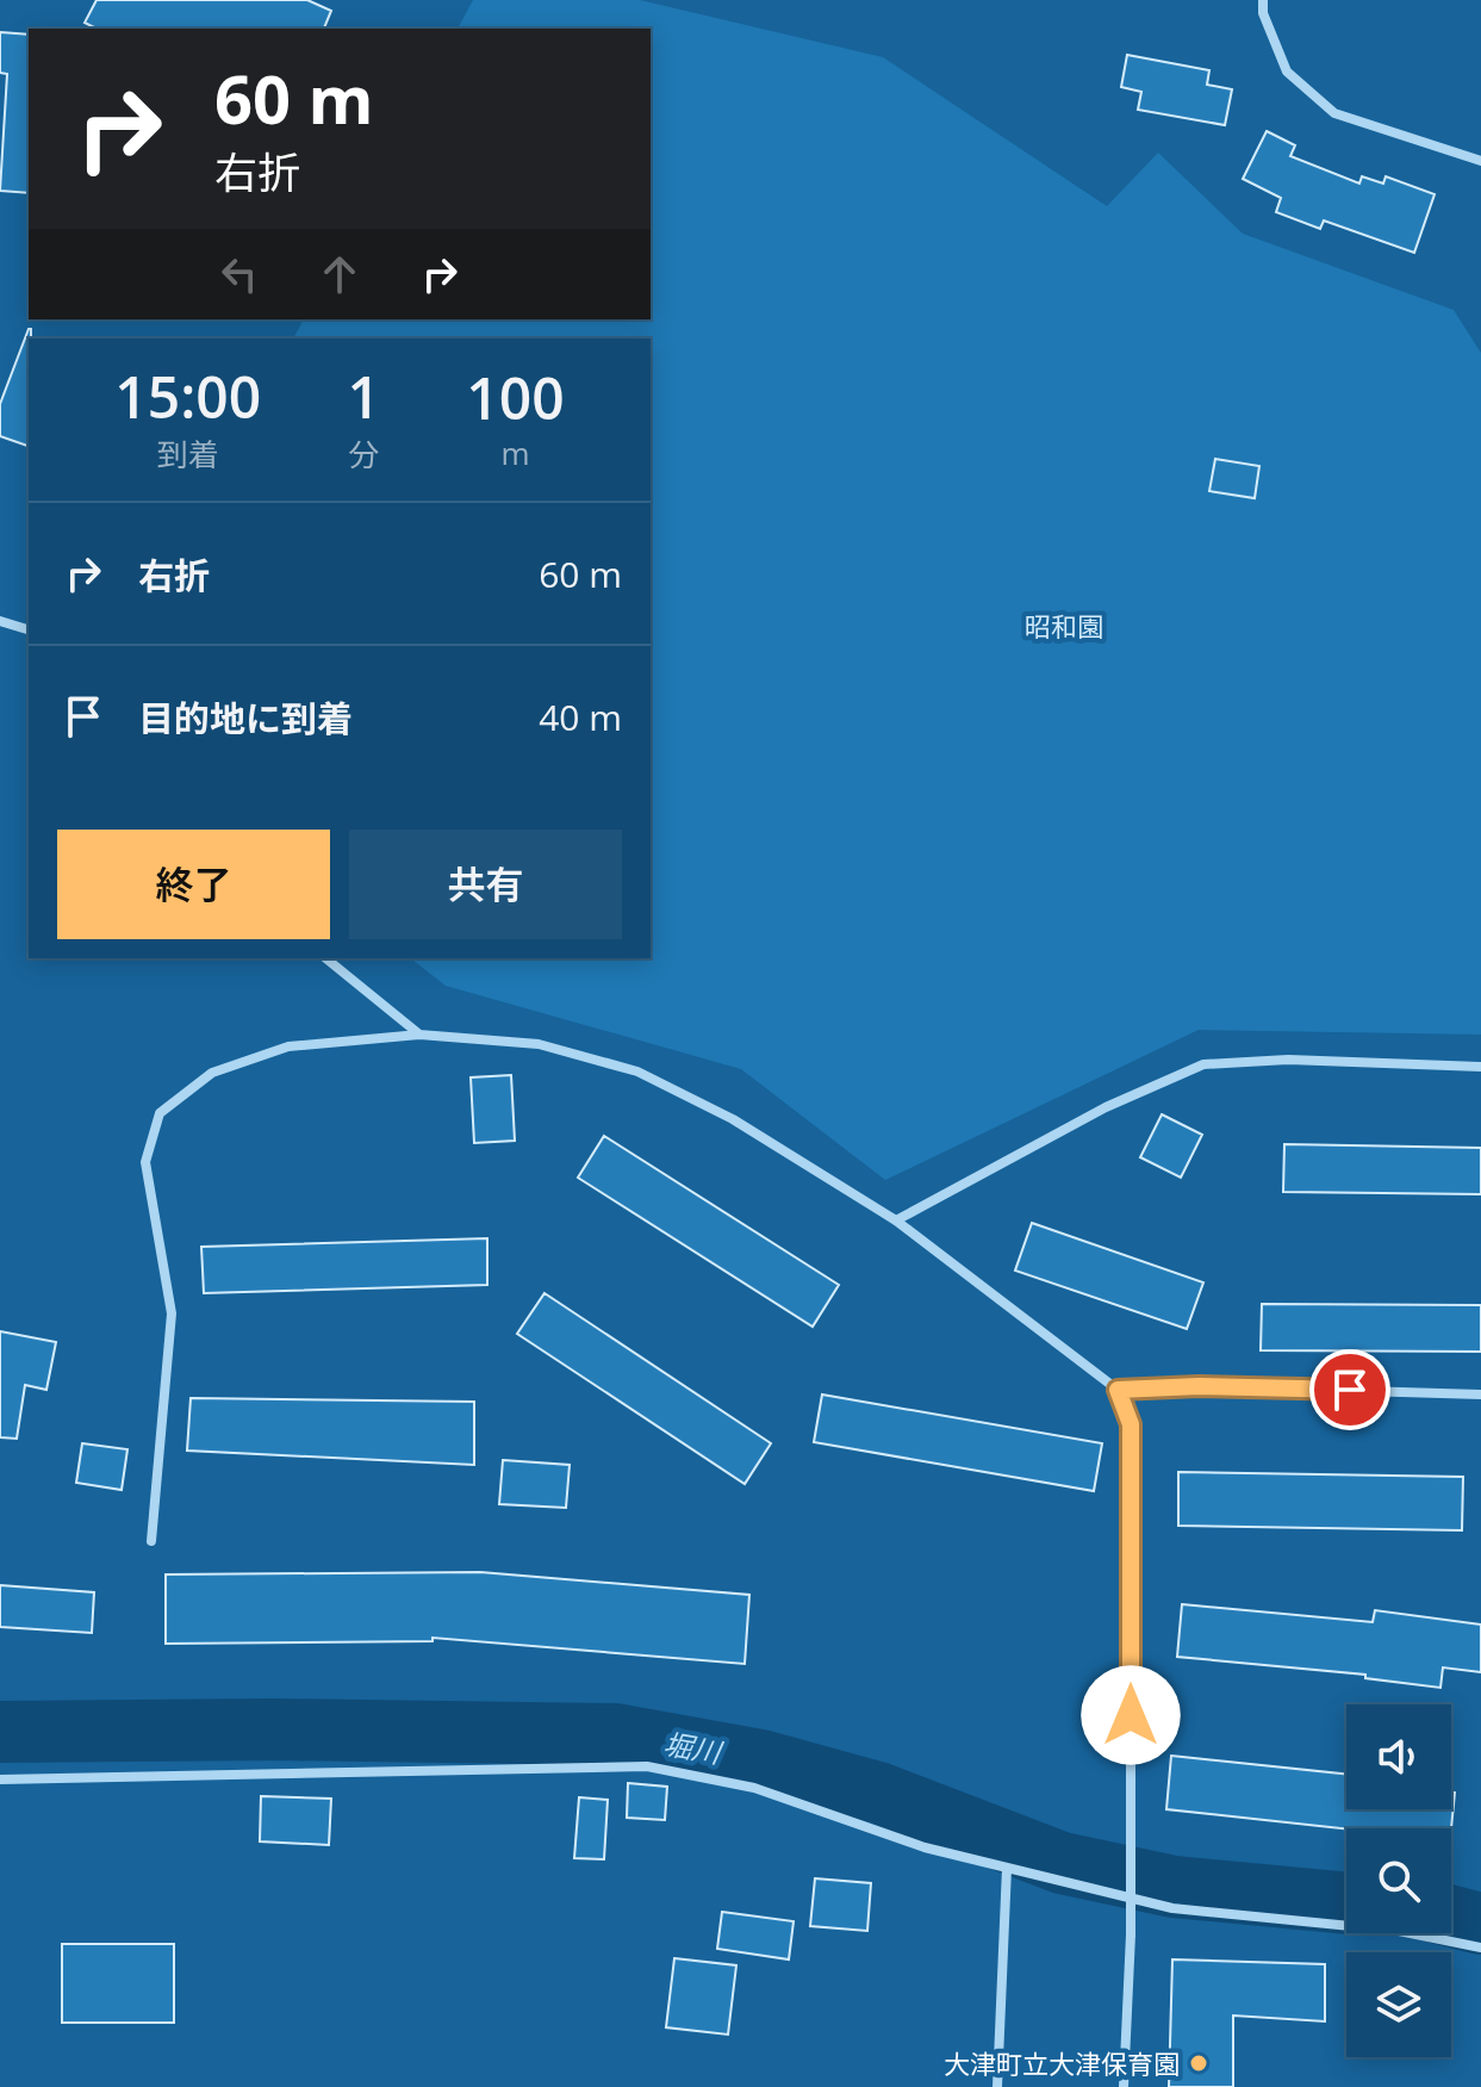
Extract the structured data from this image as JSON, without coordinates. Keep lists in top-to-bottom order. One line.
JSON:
{"water":["堀川"],"parks":["昭和園"],"places":["大津町立大津保育園"],"page":{"turn":["60 m","右折"],"eta":["15:00","到着","1","分","100","m"],"list":[{"name":"右折","value":"60 m"},{"name":"目的地に到着","value":"40 m"}],"buttons":["終了","共有"]}}
